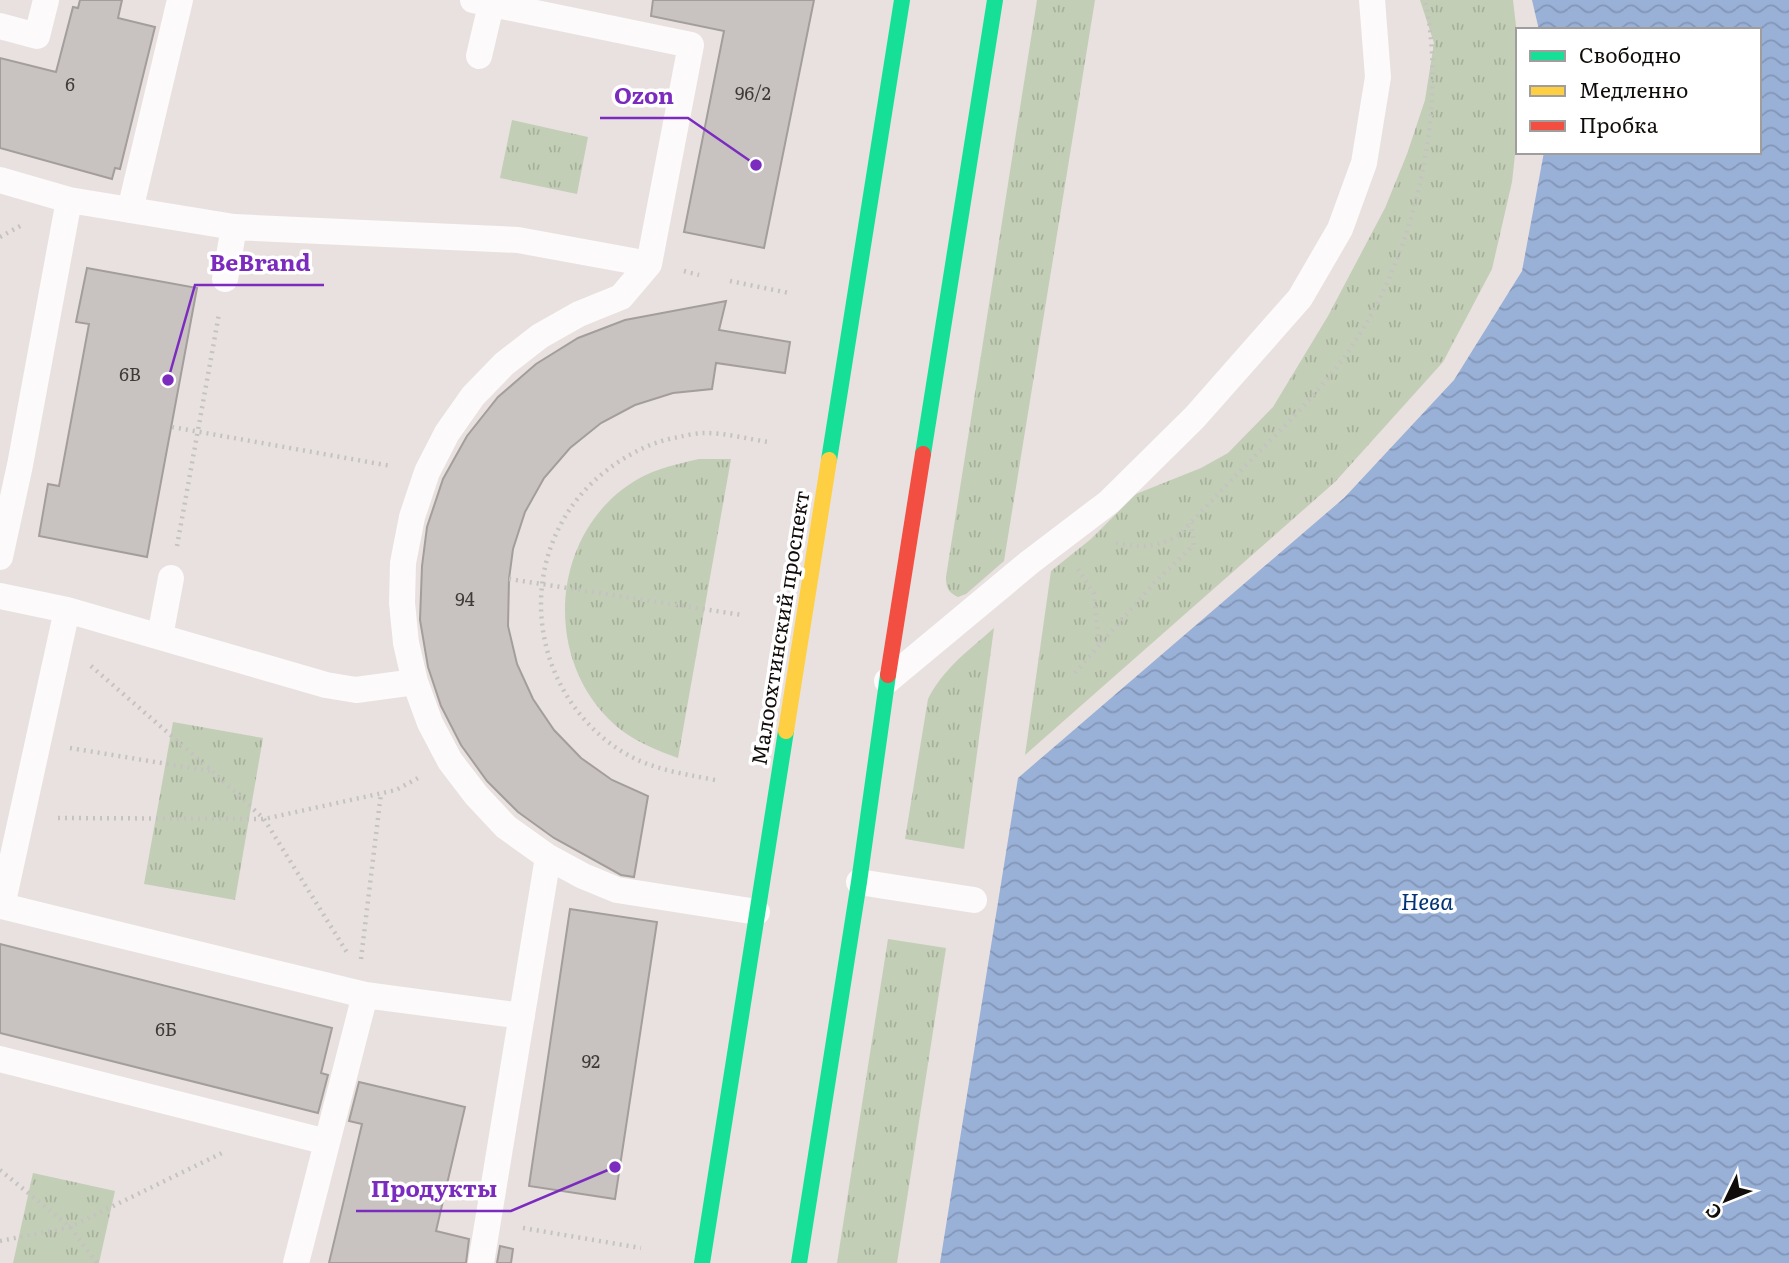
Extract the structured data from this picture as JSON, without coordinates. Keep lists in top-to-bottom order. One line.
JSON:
{"streets":{"main road":["Малоохтинский проспект"]},"water":["Нева"],"places":["Ozon","BeBrand","Продукты"],"house_numbers":["6","96/2","6В","94","6Б","92"],"legend":["Свободно","Медленно","Пробка"],"north":"bottom left"}
